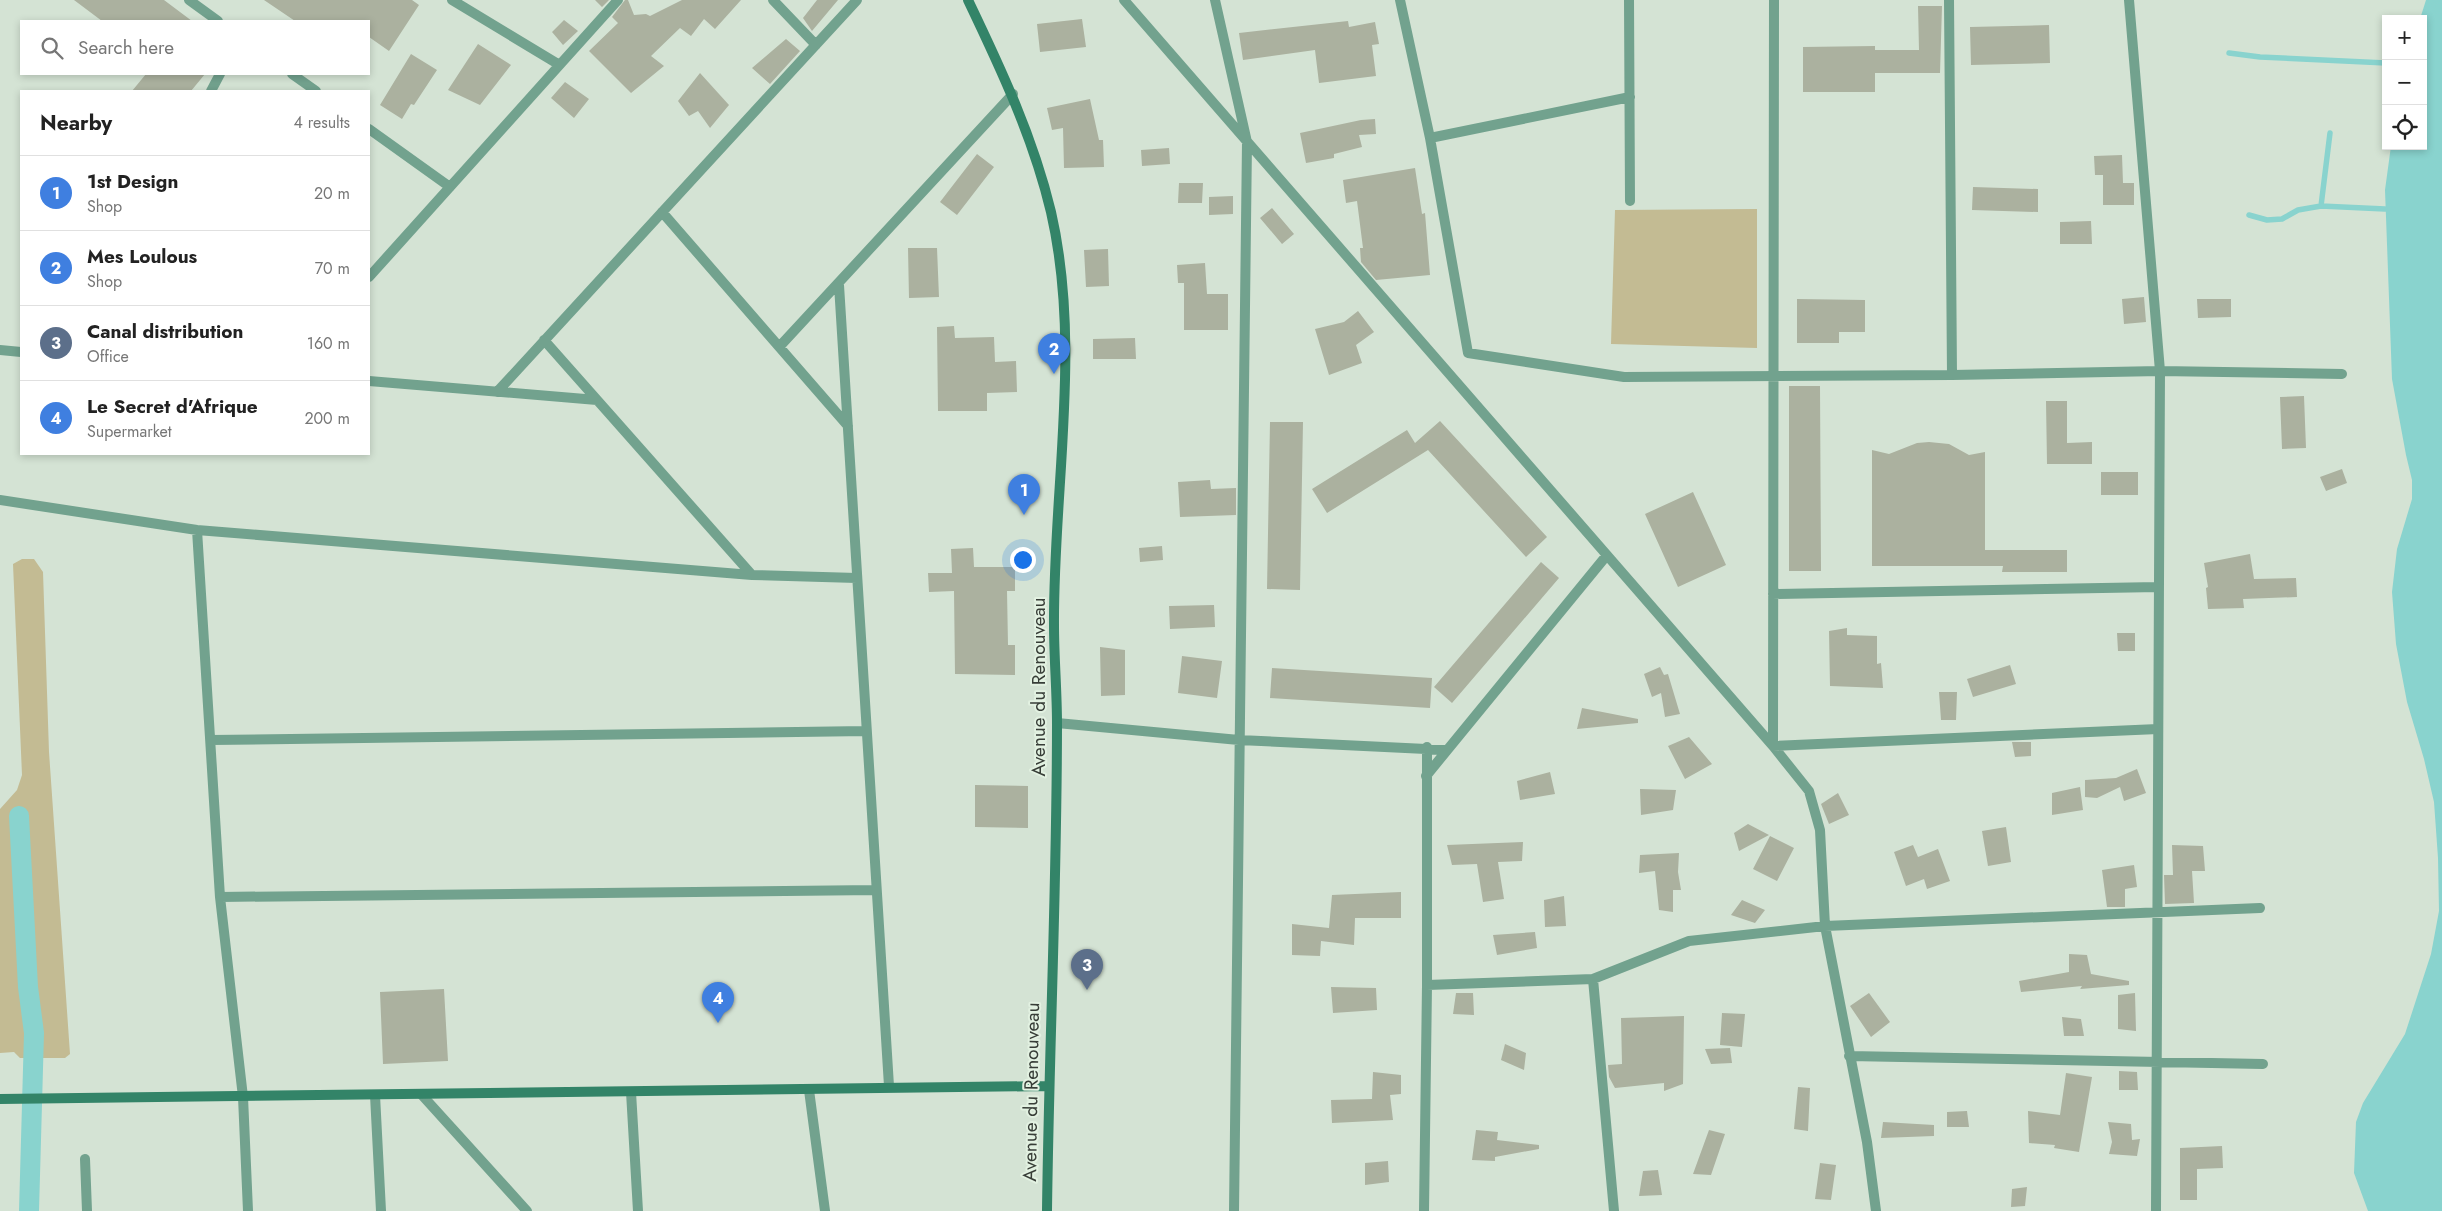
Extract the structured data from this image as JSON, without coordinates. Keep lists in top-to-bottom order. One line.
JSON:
{"streets":{"main road":["Avenue du Renouveau"]},"page":{"map_buttons":["+","−"],"search":"Search here","heading":["Nearby","4 results"],"list":[{"mark":"1","name":"1st Design","note":"Shop","value":"20 m"},{"mark":"2","name":"Mes Loulous","note":"Shop","value":"70 m"},{"mark":"3","name":"Canal distribution","note":"Office","value":"160 m"},{"mark":"4","name":"Le Secret d'Afrique","note":"Supermarket","value":"200 m"}],"pins":["2","1","3","4"]}}
